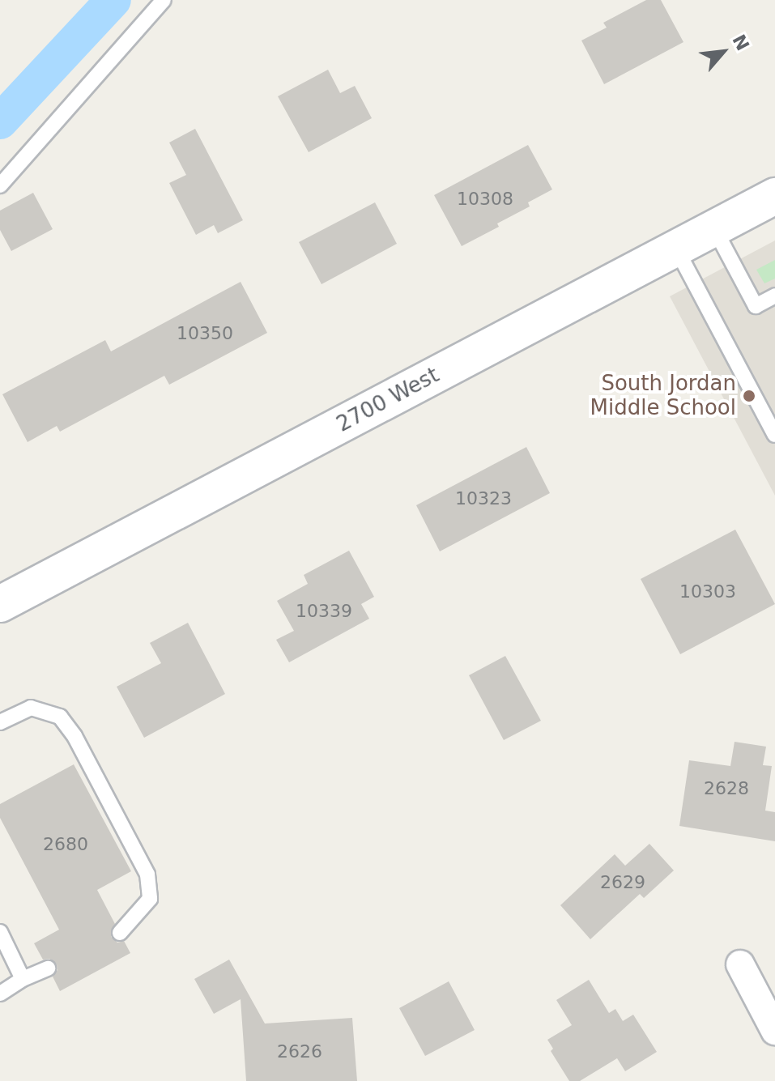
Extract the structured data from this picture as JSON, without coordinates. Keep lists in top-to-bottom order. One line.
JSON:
{"streets":{"main road":["2700 West"]},"places":["South Jordan Middle School"],"house_numbers":["10308","10350","10323","10303","10339","2628","2680","2629","2626"],"north":"top right"}
